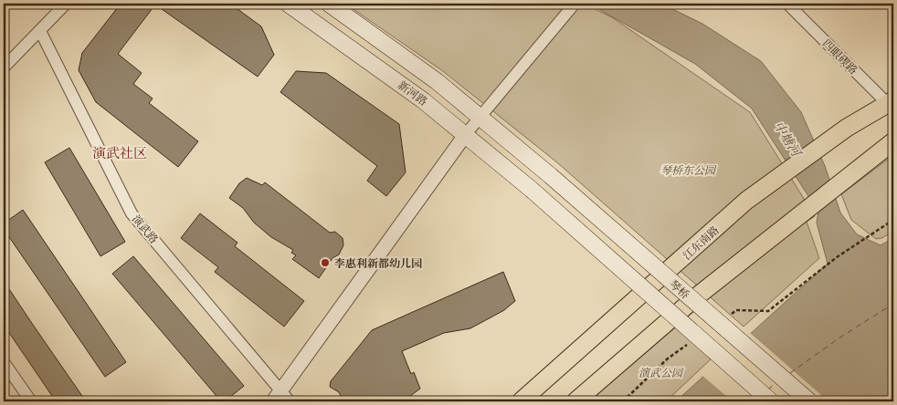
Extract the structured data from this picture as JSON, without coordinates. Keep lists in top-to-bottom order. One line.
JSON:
{"streets":{"main road":["新河路","江东南路","琴桥"],"street":["四眼碶路","演武路"]},"crossings":[["四眼碶路","江东南路"],["新河路","琴桥"]],"districts":["演武社区"],"water":["中塘河"],"parks":["琴桥东公园","演武公园"],"places":["李惠利新都幼儿园"]}
